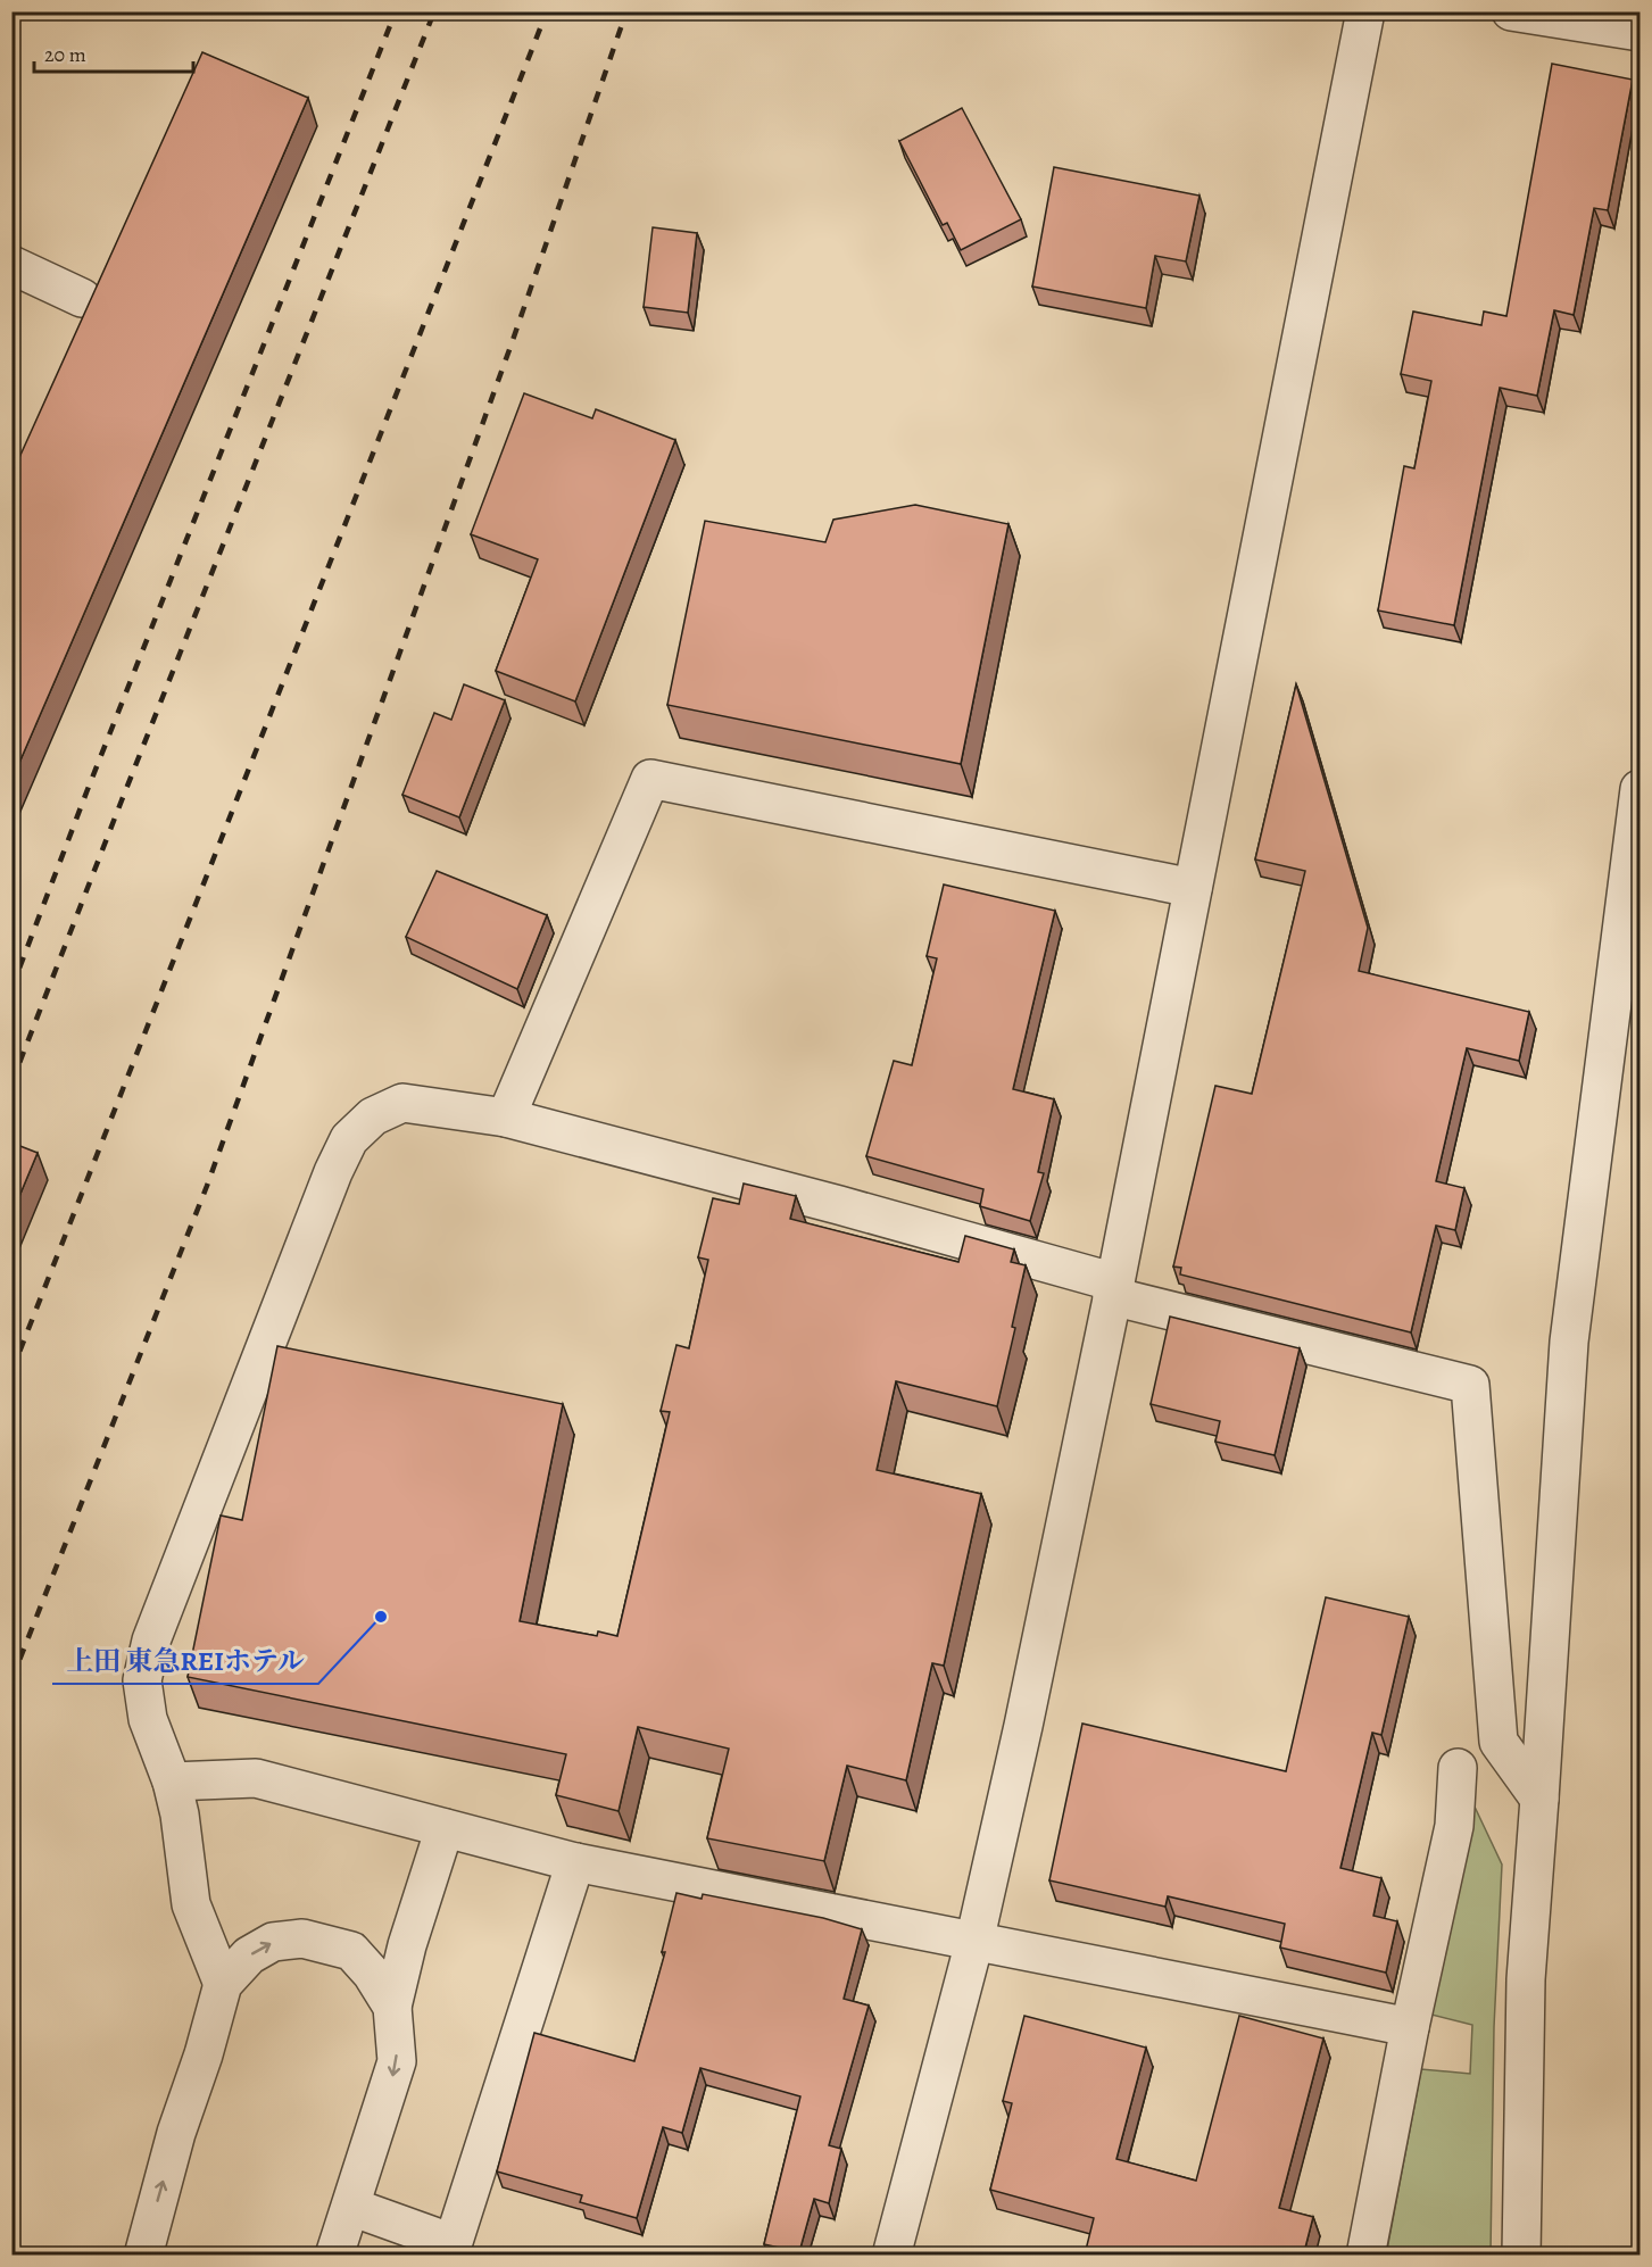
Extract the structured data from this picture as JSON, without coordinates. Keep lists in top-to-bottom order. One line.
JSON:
{"places":["上田 東急REIホテル"],"scale_bar":"20 m"}
